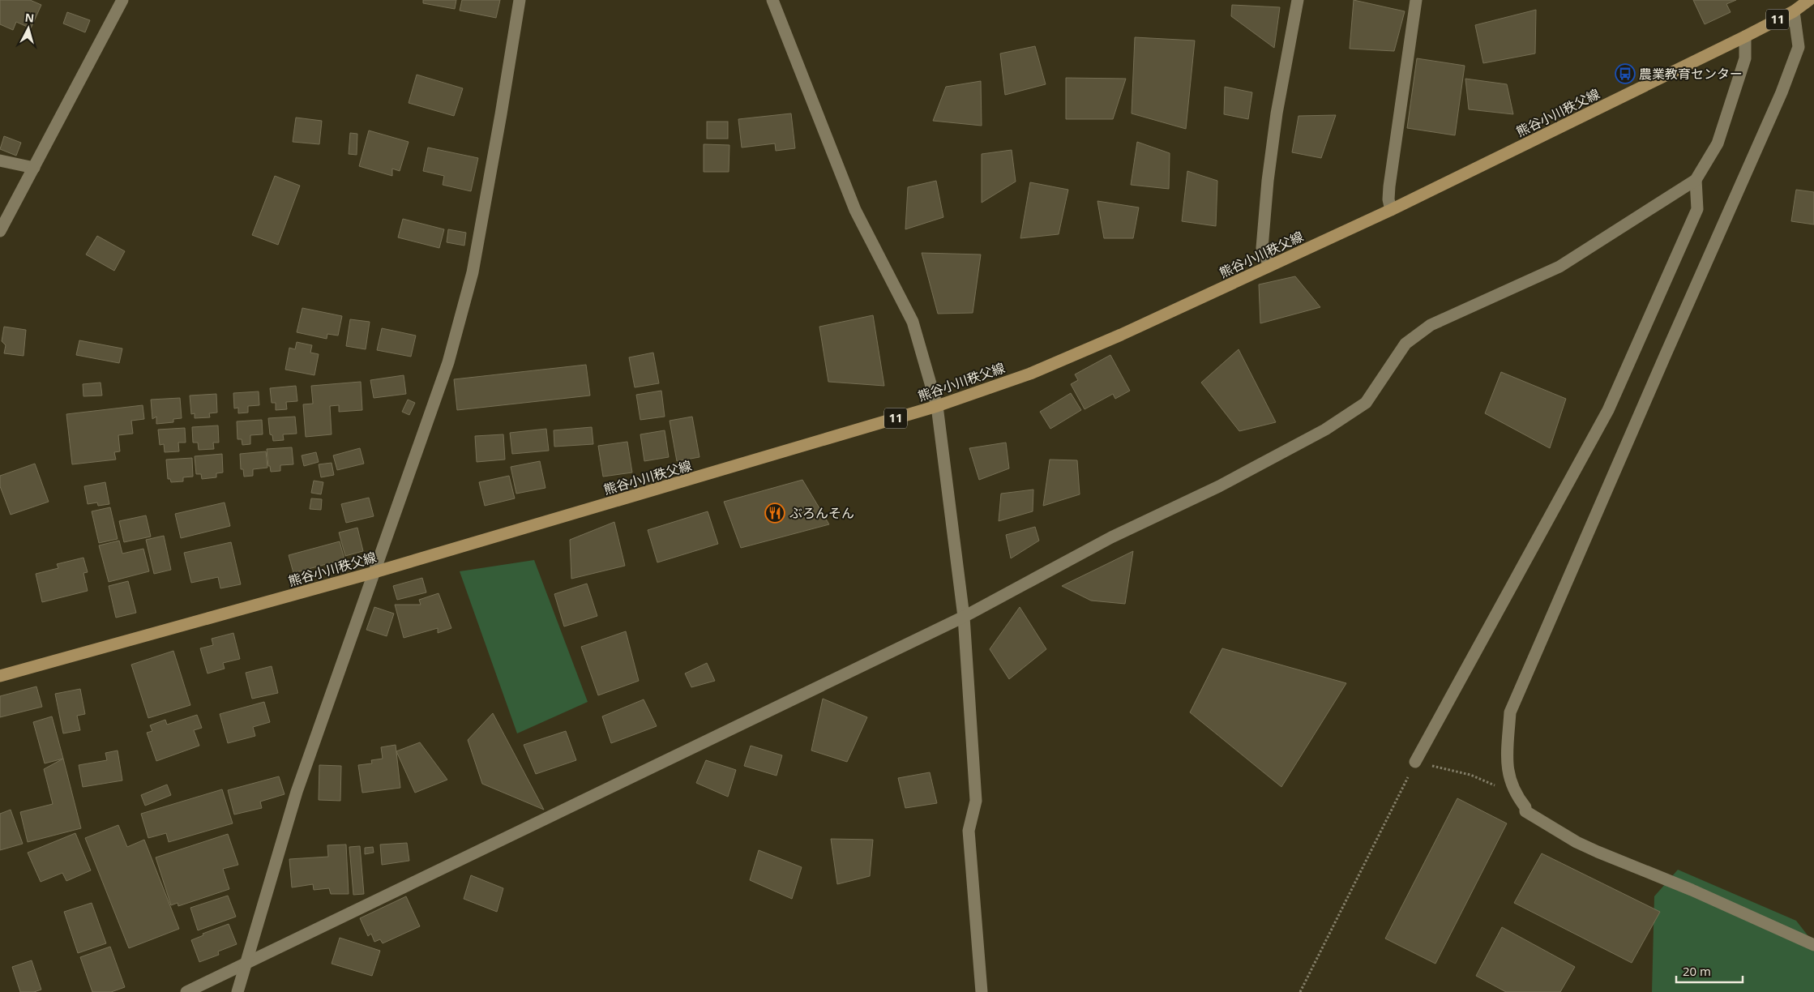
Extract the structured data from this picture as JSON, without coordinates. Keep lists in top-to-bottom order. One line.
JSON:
{"streets":{"main road":["11","熊谷小川秩父線"]},"places":{"bus stop":["農業教育センター"],"restaurant":["ぶろんそん"]},"scale_bar":"20 m","north":"top"}
